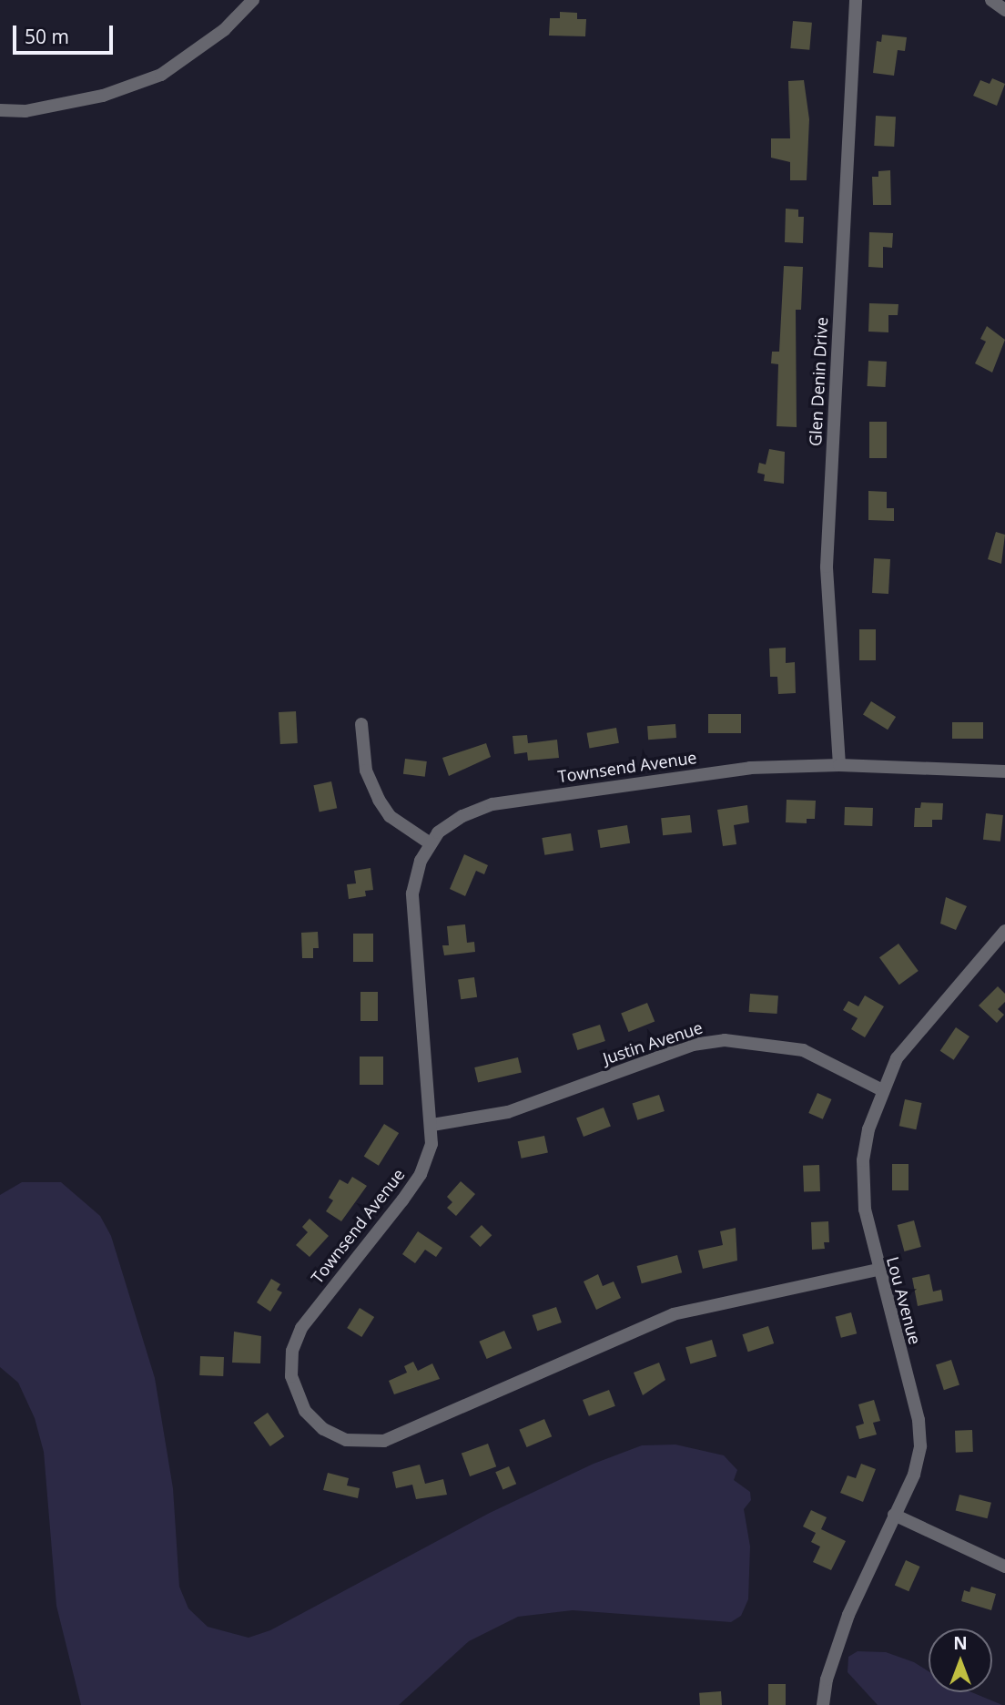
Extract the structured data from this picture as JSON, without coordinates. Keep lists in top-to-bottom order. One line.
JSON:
{"streets":{"street":["Glen Denin Drive","Townsend Avenue","Justin Avenue","Lou Avenue"]},"crossings":[["Glen Denin Drive","Townsend Avenue"],["Townsend Avenue","Justin Avenue"],["Townsend Avenue","Lou Avenue"],["Justin Avenue","Lou Avenue"]],"scale_bar":"50 m","north":"top"}
